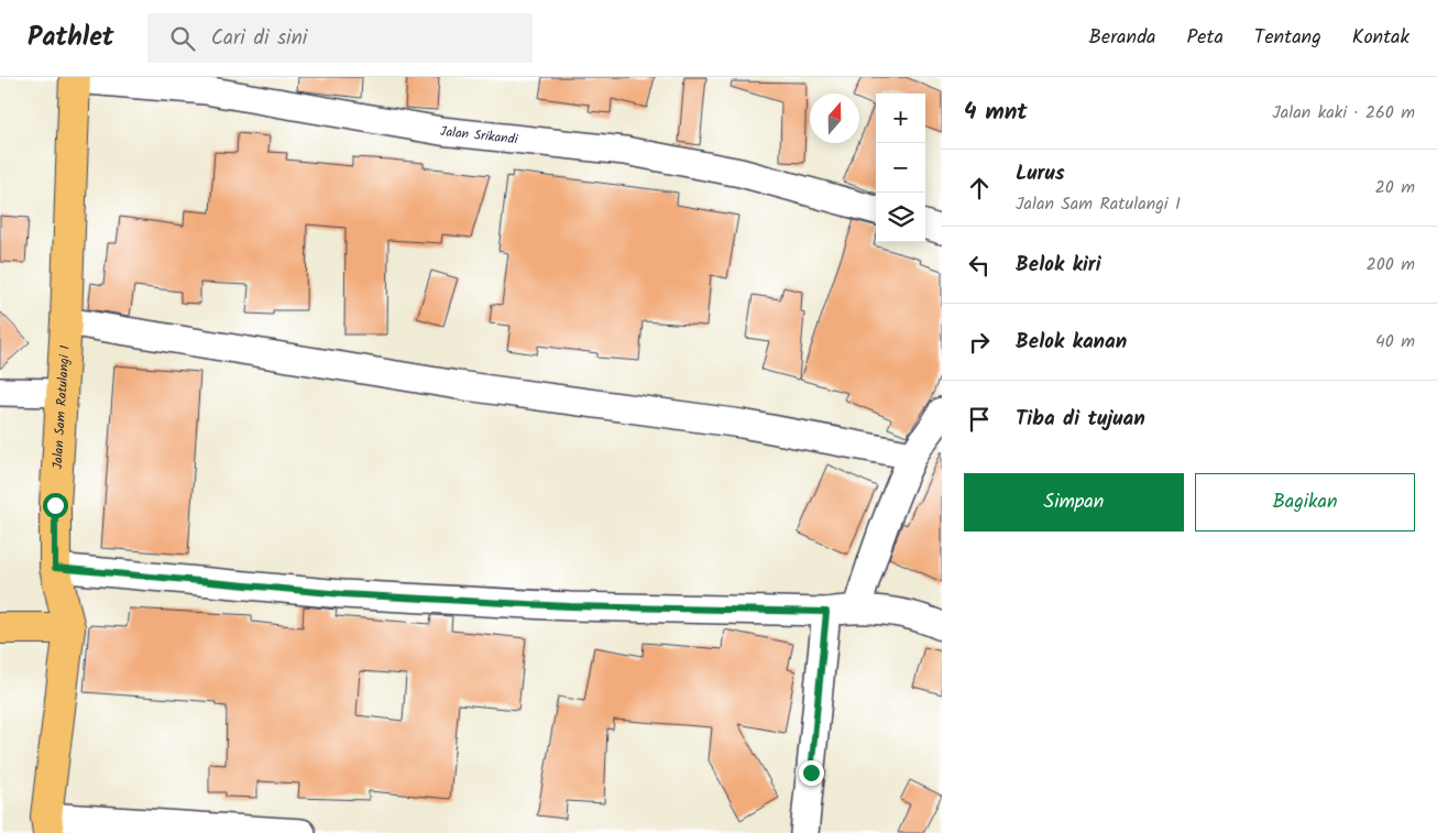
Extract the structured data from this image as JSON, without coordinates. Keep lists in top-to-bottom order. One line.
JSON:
{"streets":{"main road":["Jalan Sam Ratulangi I"],"street":["Jalan Srikandi"]},"crossings":[["Jalan Srikandi","Jalan Sam Ratulangi I"]],"north":"top","page":{"header":"Pathlet","search":"Cari di sini","nav":["Beranda","Peta","Tentang","Kontak"],"heading":["4 mnt","Jalan kaki · 260 m"],"map_buttons":["+","−"],"list":[["Lurus","Jalan Sam Ratulangi I","20 m"],["Belok kiri","200 m"],["Belok kanan","40 m"],"Tiba di tujuan"],"buttons":["Simpan","Bagikan"]}}
